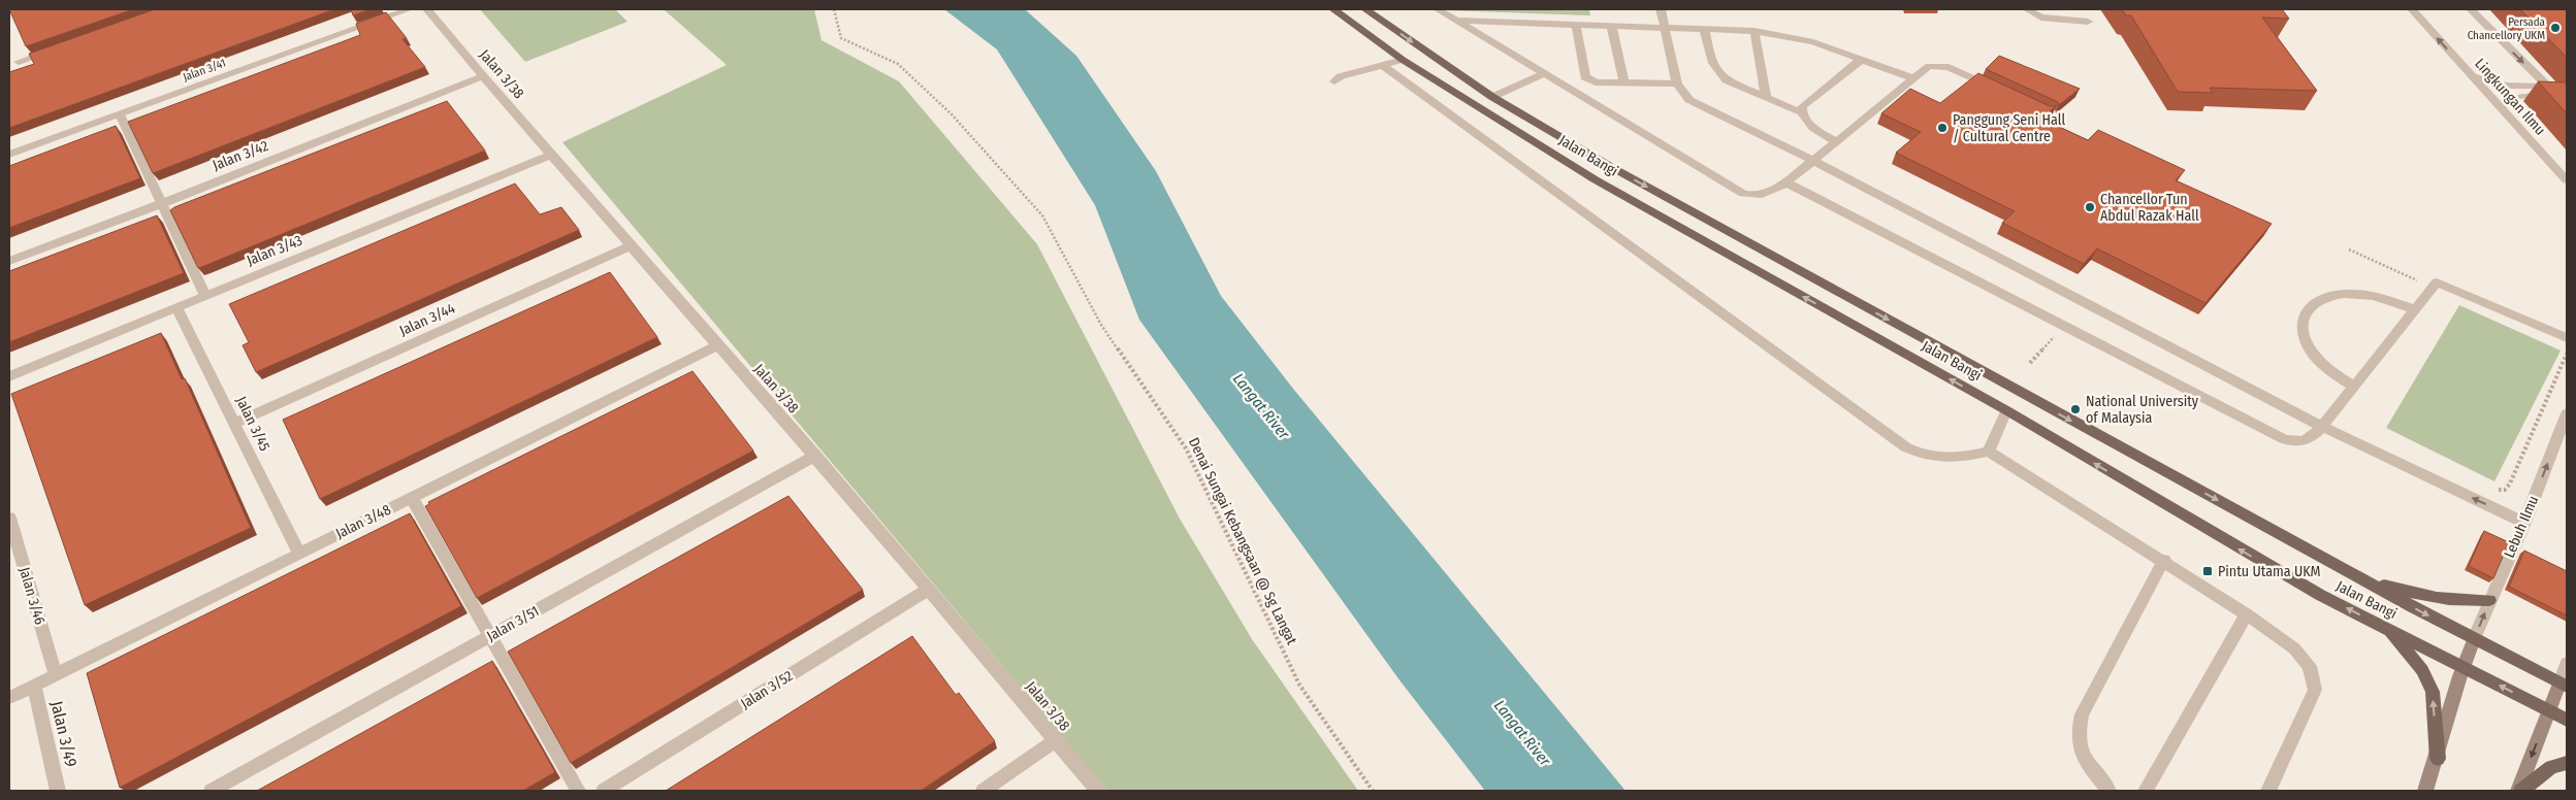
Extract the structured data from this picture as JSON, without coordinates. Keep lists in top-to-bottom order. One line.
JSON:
{"streets":{"main road":["Jalan Bangi"],"street":["Jalan 3/41","Jalan 3/38","Lingkungan Ilmu","Jalan 3/42","Jalan 3/43","Jalan 3/44","Jalan 3/45","Jalan 3/48","Lebuh Ilmu","Jalan 3/46","Jalan 3/51","Jalan 3/52","Jalan 3/49"],"path":["Denai Sungai Kebangsaan @ Sg Langat"]},"crossings":[["Jalan 3/38","Jalan 3/42"],["Jalan 3/38","Jalan 3/43"],["Jalan 3/38","Jalan 3/44"],["Jalan 3/38","Jalan 3/48"],["Jalan 3/38","Jalan 3/51"],["Jalan 3/38","Jalan 3/52"],["Jalan Bangi","Lebuh Ilmu"],["Jalan 3/43","Jalan 3/45"],["Jalan 3/44","Jalan 3/45"],["Jalan 3/45","Jalan 3/48"],["Jalan 3/48","Jalan 3/46"],["Jalan 3/48","Jalan 3/49"]],"one_way":["Lebuh Ilmu"],"water":["Langat River"],"places":{"other":["Persada Chancellory UKM","Panggung Seni Hall / Cultural Centre","Chancellor Tun Abdul Razak Hall","National University of Malaysia"],"transit":["Pintu Utama UKM"]}}
